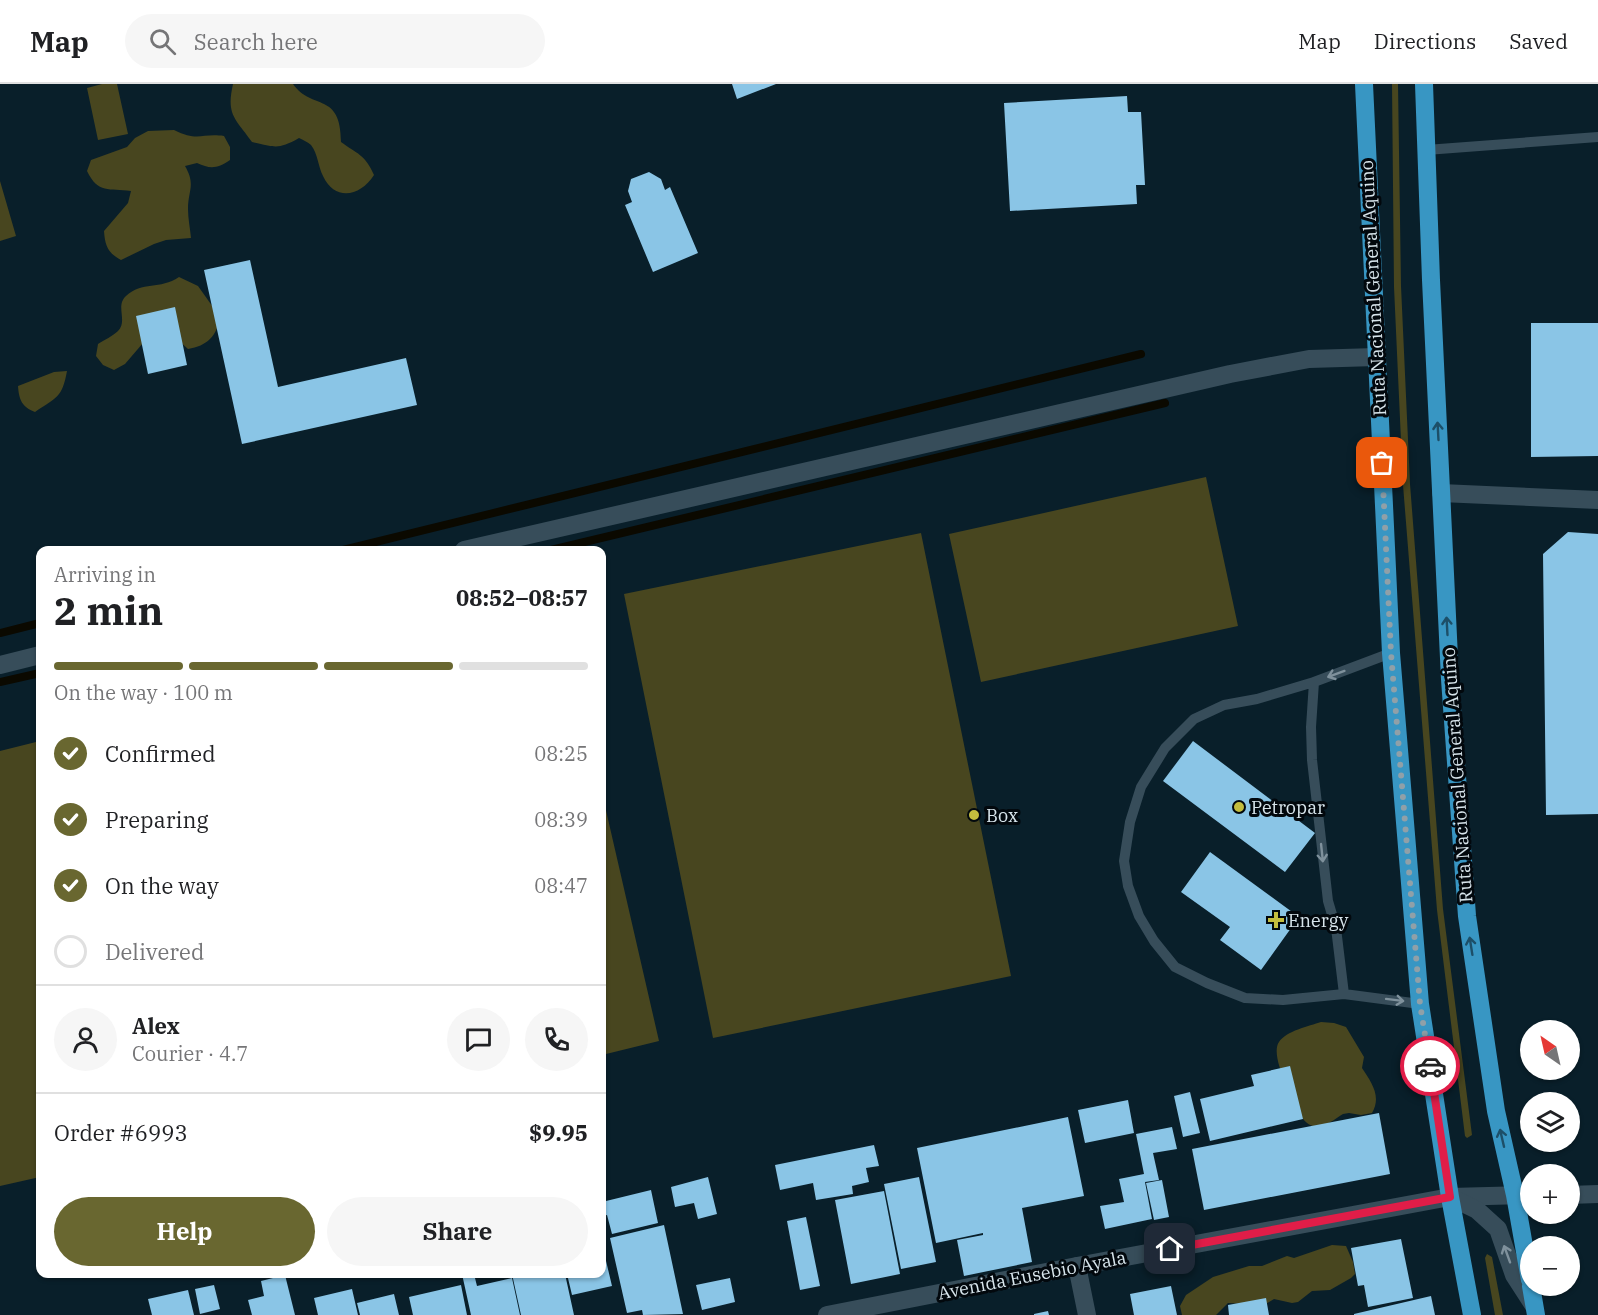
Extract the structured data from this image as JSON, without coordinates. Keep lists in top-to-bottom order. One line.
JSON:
{"streets":{"highway":["Ruta Nacional General Aquino"],"street":["Avenida Eusebio Ayala"]},"crossings":[["Ruta Nacional General Aquino","Avenida Eusebio Ayala"]],"places":{"other":["Petropar","Box"],"health":["Energy"]},"north":"top left","page":{"header":"Map","search":"Search here","nav":["Map","Directions","Saved"],"heading":["2 min","Arriving in","08:52–08:57"],"panel":["Alex","Courier · 4.7","Order #6993","$9.95"],"bar":"On the way · 100 m","list":[["Confirmed","08:25"],["Preparing","08:39"],["On the way","08:47"],"Delivered"],"map_buttons":["+","−"],"buttons":["Help","Share"]}}
